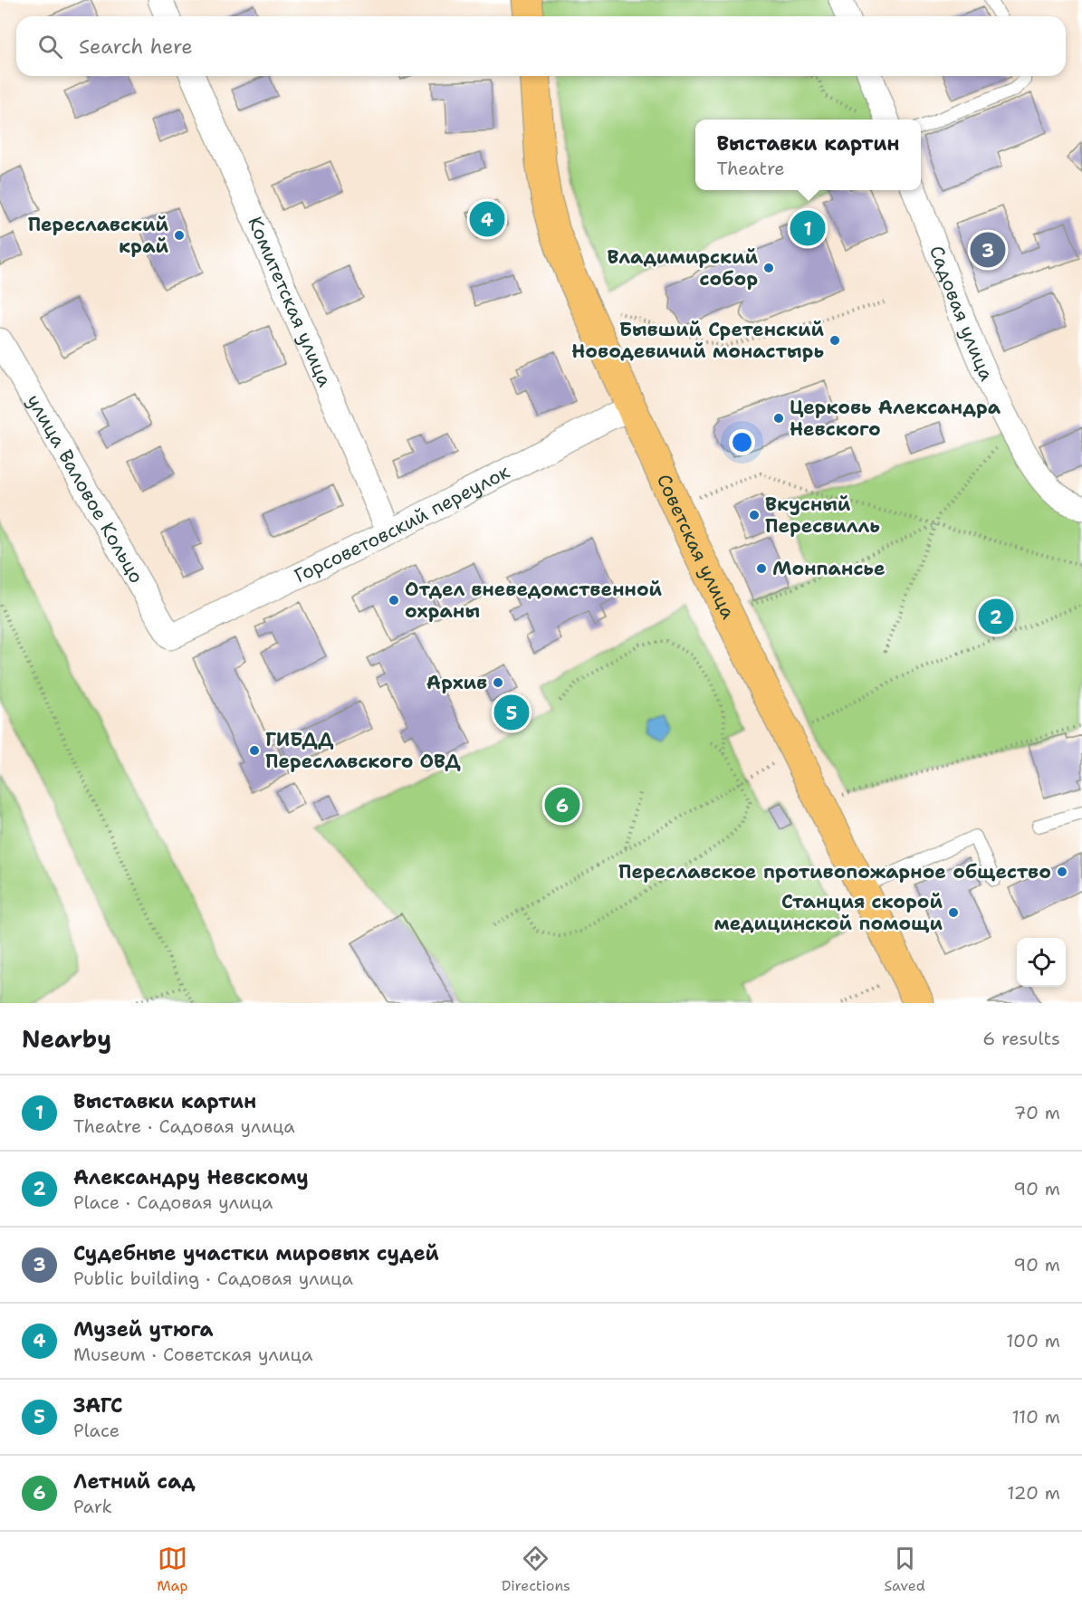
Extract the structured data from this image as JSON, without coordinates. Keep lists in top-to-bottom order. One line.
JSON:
{"streets":{"main road":["Советская улица"],"street":["Комитетская улица","Садовая улица","улица Валовое Кольцо","Горсоветовский переулок"]},"crossings":[["Комитетская улица","Горсоветовский переулок"],["улица Валовое Кольцо","Горсоветовский переулок"],["Горсоветовский переулок","Советская улица"]],"places":["Переславский край","Владимирский собор","Бывший Сретенский Новодевичий монастырь","Церковь Александра Невского","Вкусный Пересвилль","Монпансье","Отдел вневедомственной охраны","Архив","ГИБДД Переславского ОВД","Переславское противопожарное общество","Станция скорой медицинской помощи"],"page":{"search":"Search here","popup":["Выставки картин","Theatre"],"pins":["4","1","3","2","5","6"],"heading":["Nearby","6 results"],"list":[{"mark":"1","name":"Выставки картин","note":"Theatre · Садовая улица","value":"70 m"},{"mark":"2","name":"Александру Невскому","note":"Place · Садовая улица","value":"90 m"},{"mark":"3","name":"Судебные участки мировых судей","note":"Public building · Садовая улица","value":"90 m"},{"mark":"4","name":"Музей утюга","note":"Museum · Советская улица","value":"100 m"},{"mark":"5","name":"ЗАГС","note":"Place","value":"110 m"},{"mark":"6","name":"Летний сад","note":"Park","value":"120 m"}],"nav":["Map","Directions","Saved"]}}
